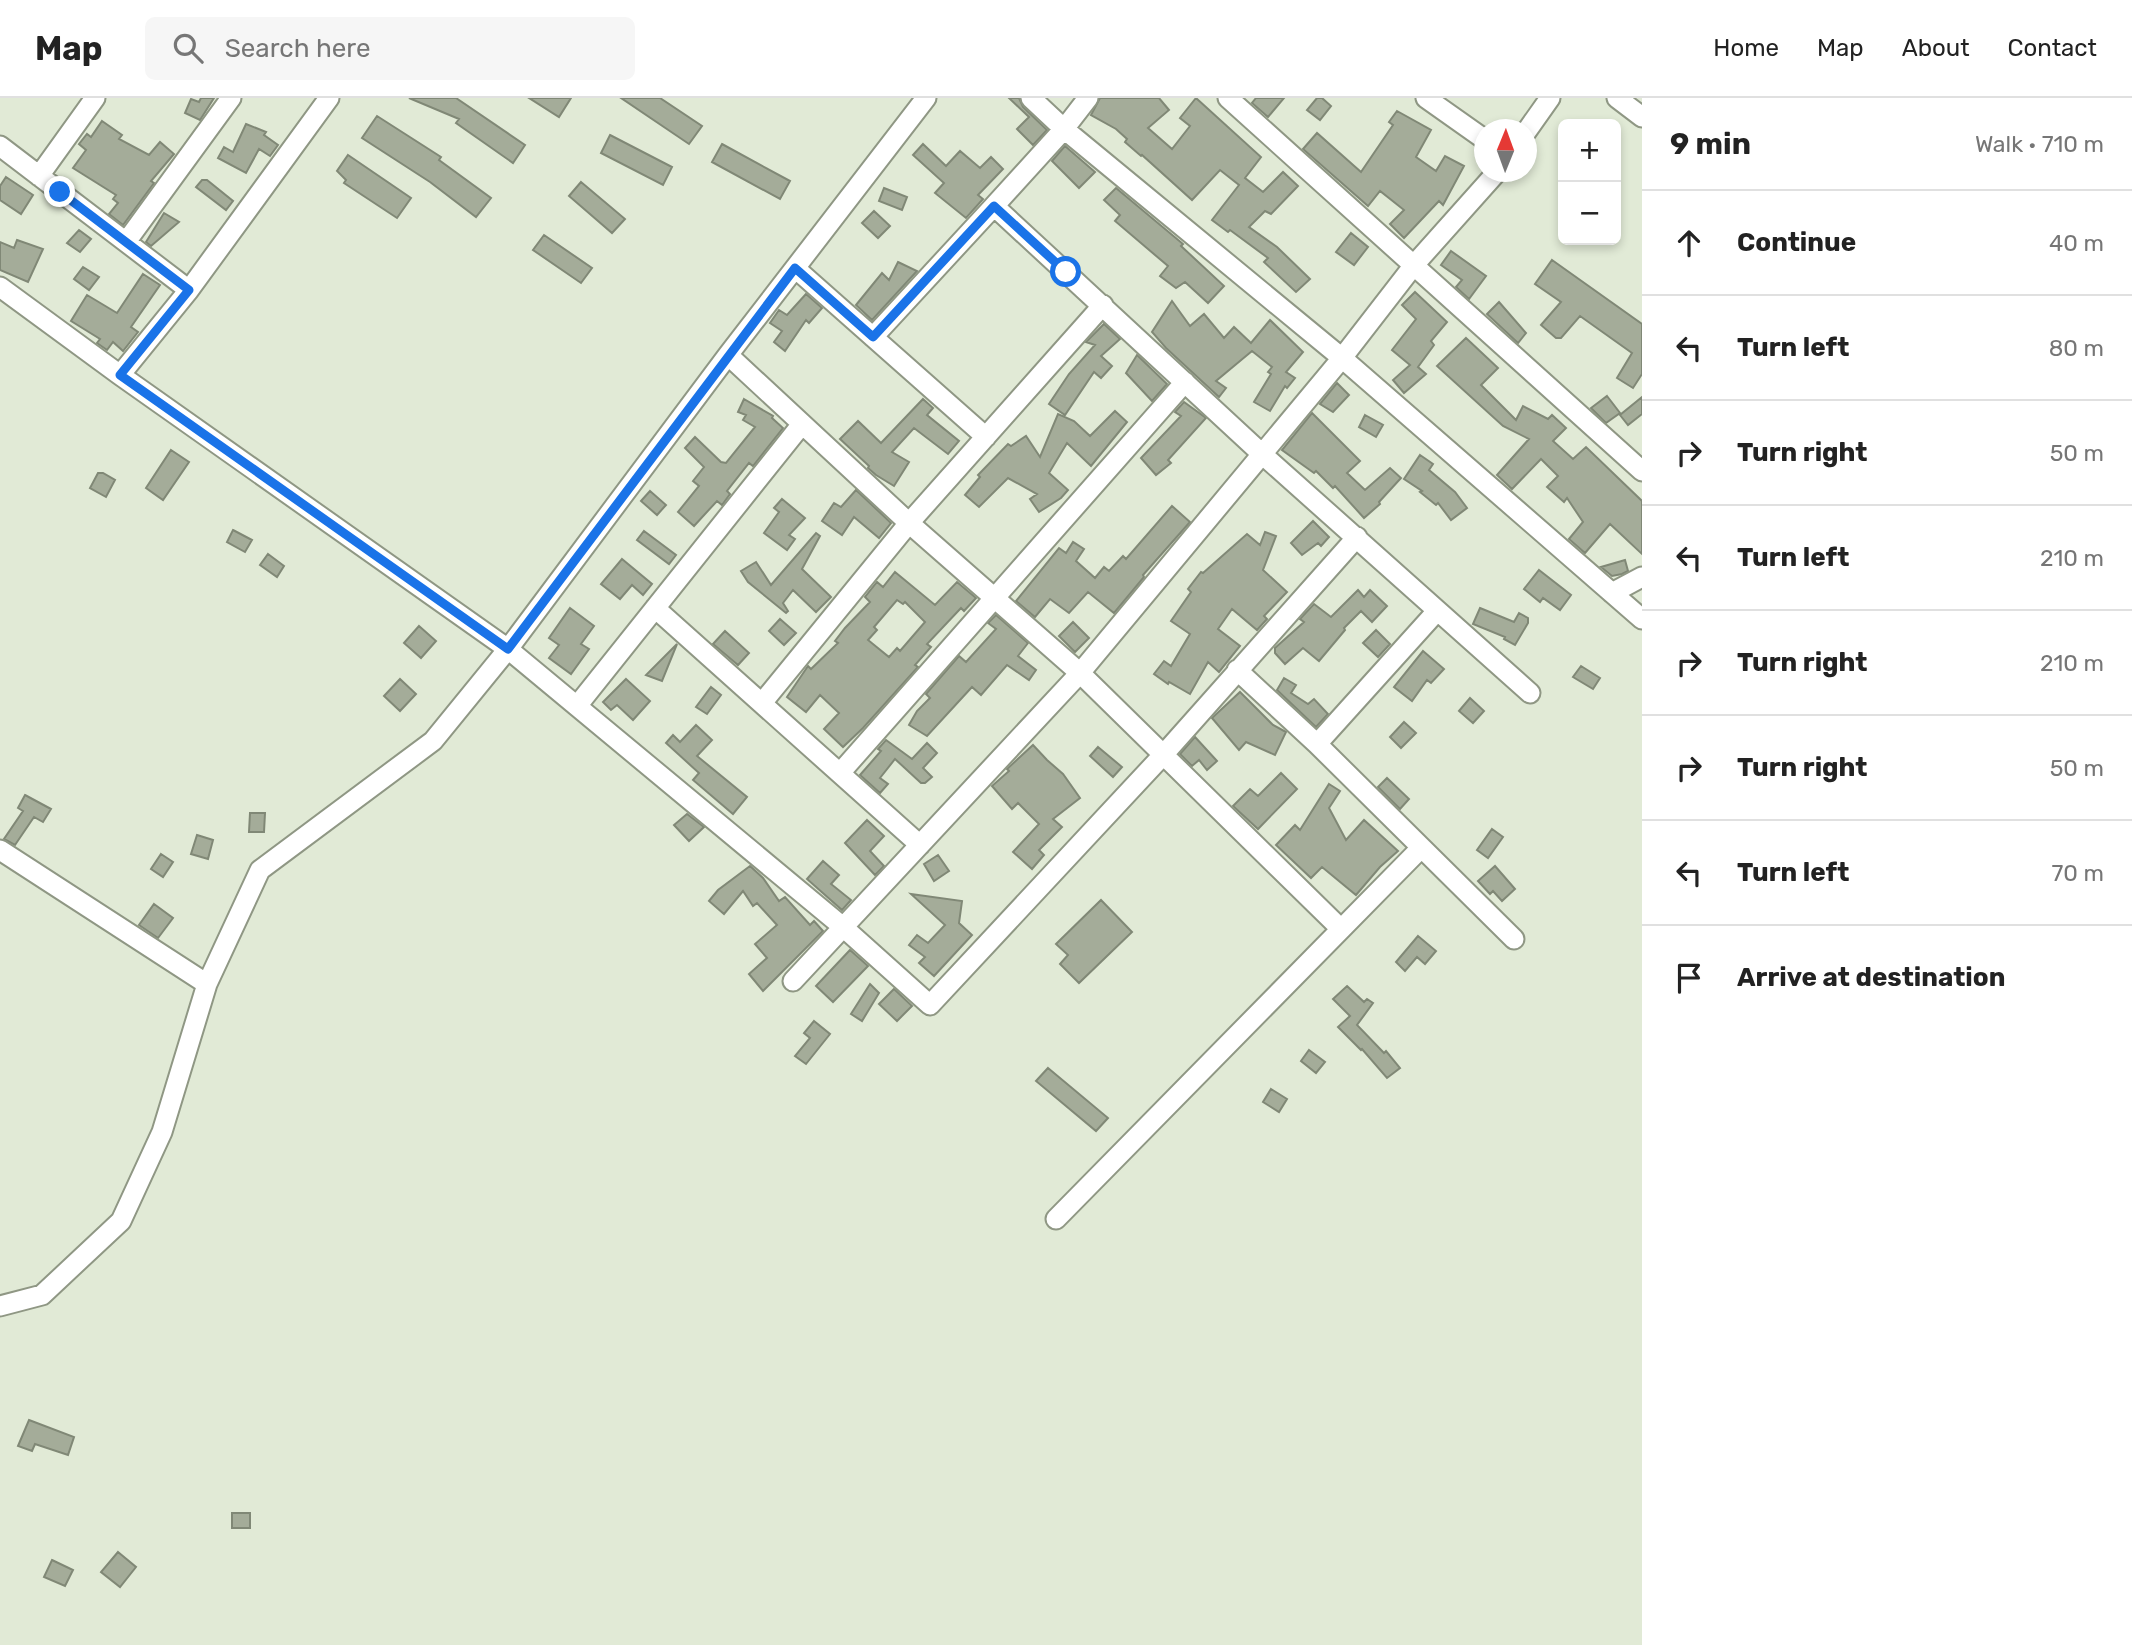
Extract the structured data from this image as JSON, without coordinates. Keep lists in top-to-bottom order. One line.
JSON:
{"north":"top","page":{"header":"Map","search":"Search here","nav":["Home","Map","About","Contact"],"heading":["9 min","Walk · 710 m"],"map_buttons":["+","−"],"list":[["Continue","40 m"],["Turn left","80 m"],["Turn right","50 m"],["Turn left","210 m"],["Turn right","210 m"],["Turn right","50 m"],["Turn left","70 m"],"Arrive at destination"]}}
